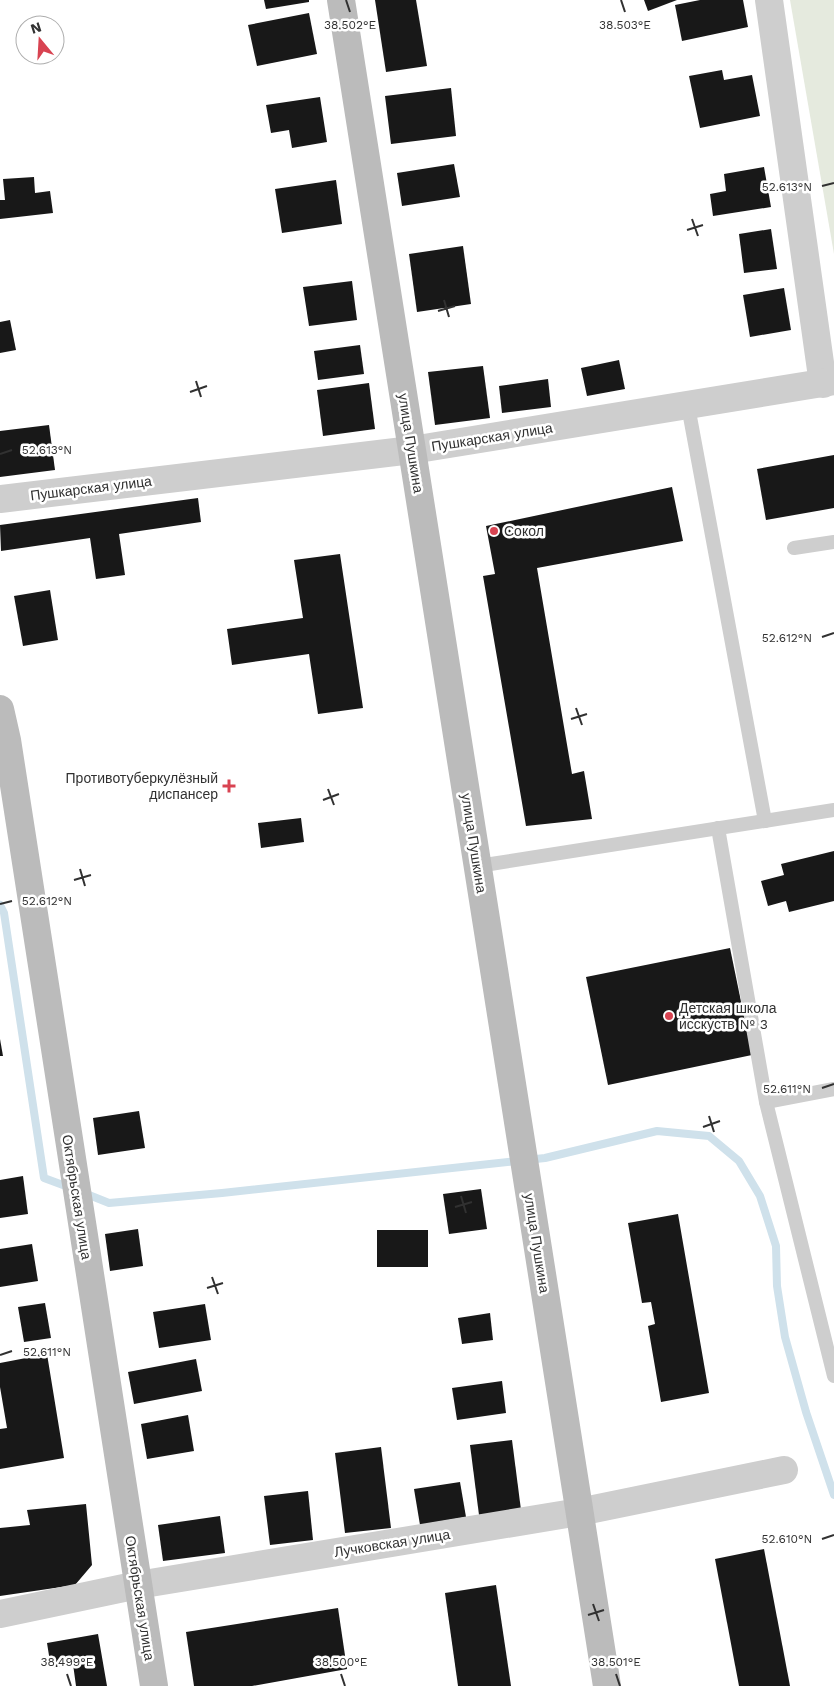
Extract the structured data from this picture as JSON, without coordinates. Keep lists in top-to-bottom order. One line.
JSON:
{"streets":{"street":["Пушкарская улица","улица Пушкина","Октябрьская улица","Лучковская улица"]},"crossings":[["Пушкарская улица","улица Пушкина"],["улица Пушкина","Лучковская улица"],["Октябрьская улица","Лучковская улица"]],"places":{"other":["Сокол","Детская школа исскуств № 3"],"health":["Противотуберкулёзный диспансер"]},"north":"top","coordinates":["38.502°E","38.503°E","52.613°N","52.612°N","52.611°N","52.610°N","38.499°E","38.500°E","38.501°E"]}
